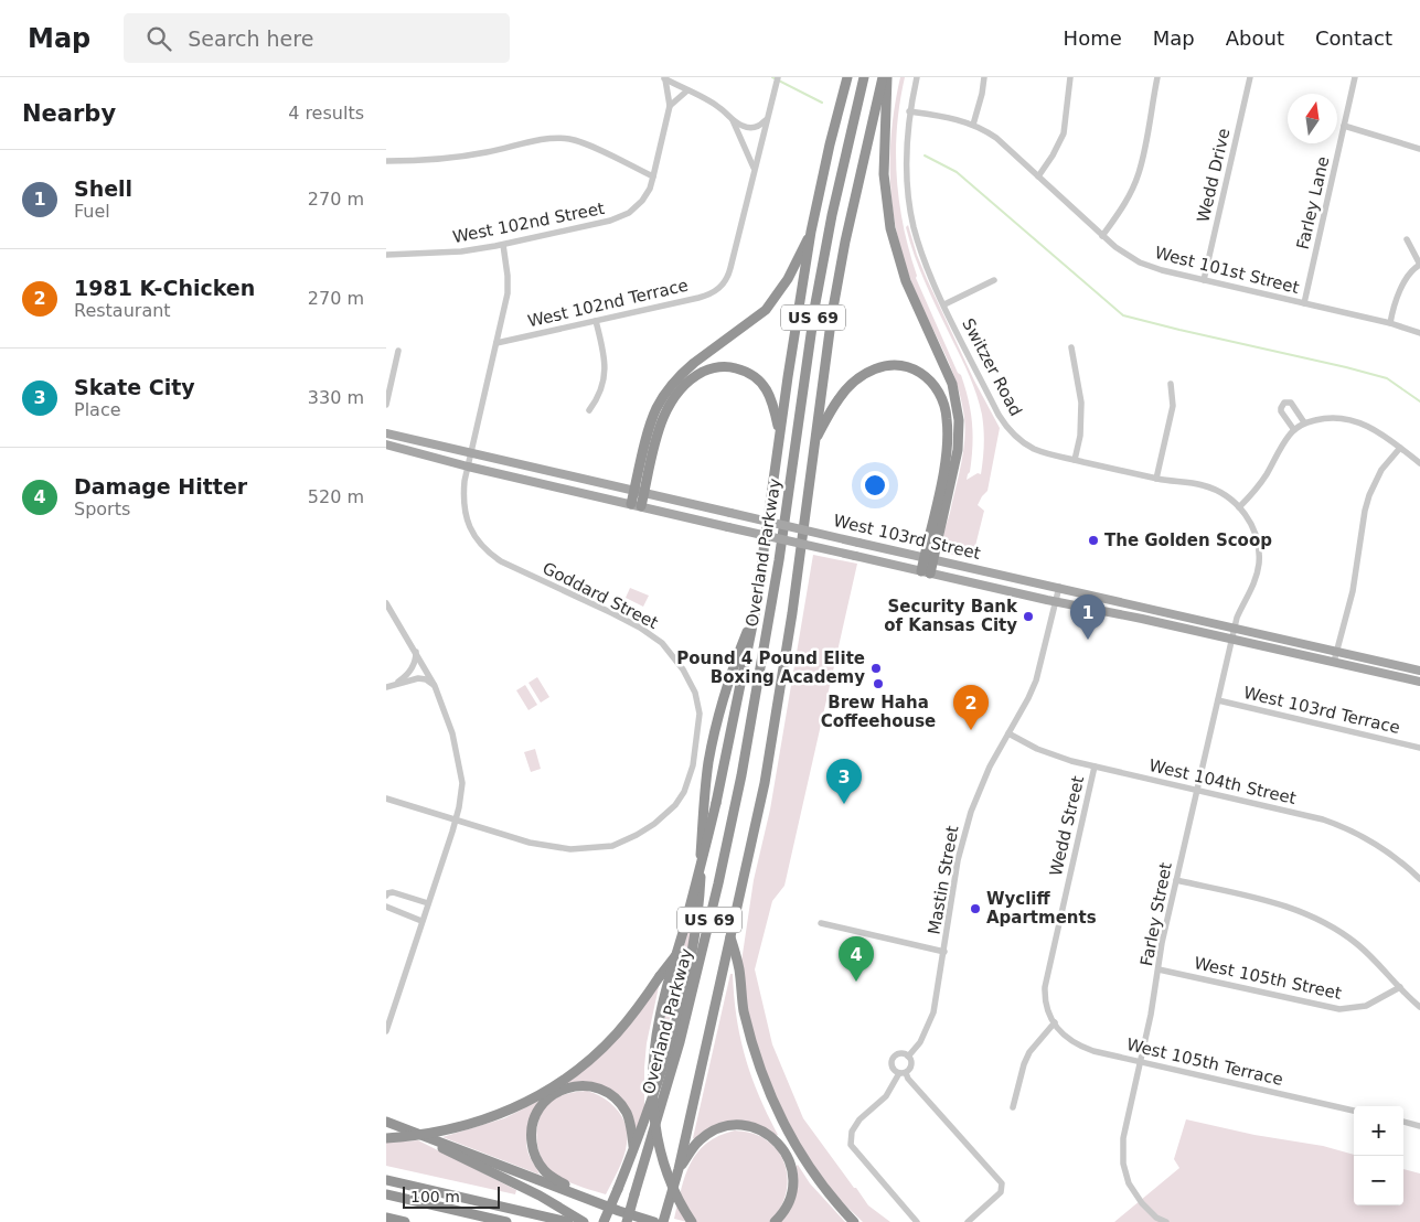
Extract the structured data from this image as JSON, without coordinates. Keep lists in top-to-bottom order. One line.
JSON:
{"streets":{"highway":["US 69","Overland Parkway"],"main road":["West 103rd Street"],"street":["Wedd Drive","Farley Lane","West 102nd Street","West 101st Street","West 102nd Terrace","Switzer Road","Goddard Street","West 103rd Terrace","West 104th Street","Wedd Street","Mastin Street","Farley Street","West 105th Street","West 105th Terrace"]},"crossings":[["Wedd Drive","West 101st Street"],["Farley Lane","West 101st Street"],["West 102nd Street","Goddard Street"],["West 101st Street","Switzer Road"],["West 102nd Terrace","Goddard Street"],["Switzer Road","West 103rd Street"],["Switzer Road","Farley Street"],["West 103rd Street","Goddard Street"],["West 103rd Street","Mastin Street"],["West 103rd Street","Farley Street"],["West 103rd Terrace","Farley Street"],["West 104th Street","Wedd Street"],["West 104th Street","Mastin Street"],["West 104th Street","Farley Street"],["Wedd Street","West 105th Terrace"],["Farley Street","West 105th Street"],["Farley Street","West 105th Terrace"]],"places":["The Golden Scoop","Security Bank of Kansas City","Pound 4 Pound Elite Boxing Academy","Brew Haha Coffeehouse","Wycliff Apartments"],"scale_bar":"100 m","north":"top","page":{"header":"Map","search":"Search here","nav":["Home","Map","About","Contact"],"heading":["Nearby","4 results"],"list":[{"mark":"1","name":"Shell","note":"Fuel","value":"270 m"},{"mark":"2","name":"1981 K-Chicken","note":"Restaurant","value":"270 m"},{"mark":"3","name":"Skate City","note":"Place","value":"330 m"},{"mark":"4","name":"Damage Hitter","note":"Sports","value":"520 m"}],"pins":["1","2","3","4"],"map_buttons":["+","−"],"scale":"100 m"}}
